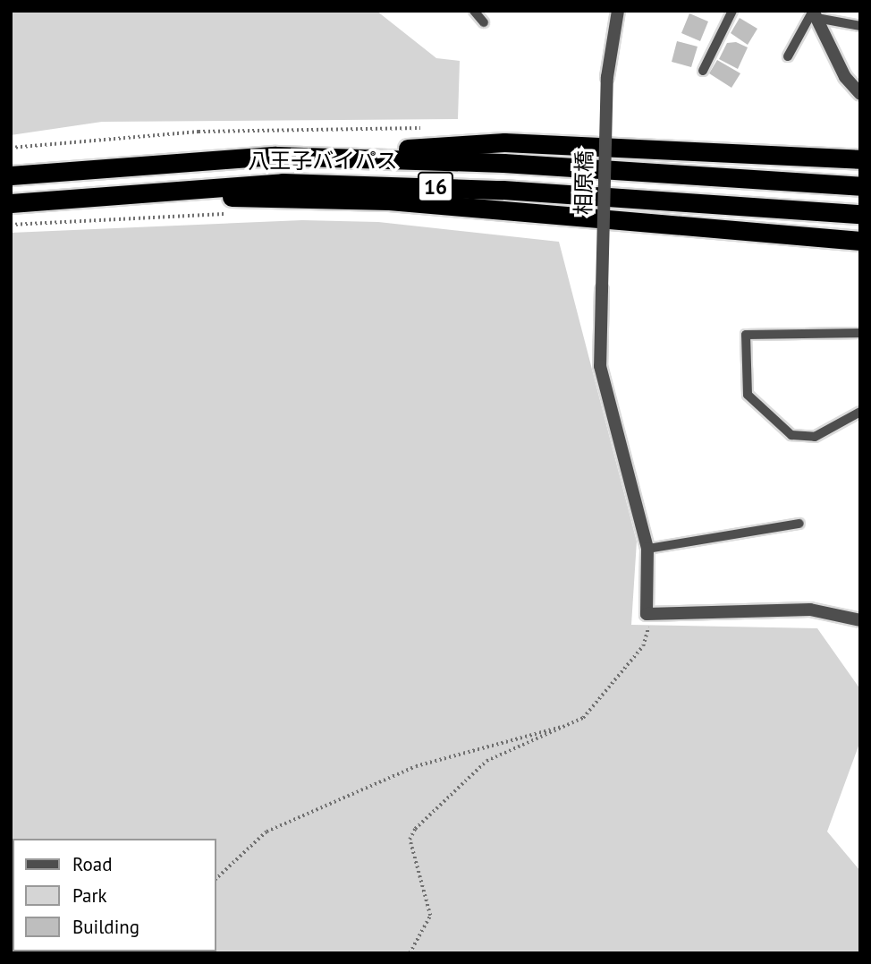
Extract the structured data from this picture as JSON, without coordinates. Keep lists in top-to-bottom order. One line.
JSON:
{"streets":{"highway":["八王子バイパス","16"],"street":["相原橋"]},"crossings":[["八王子バイパス","16"]],"legend":["Road","Park","Building"]}
